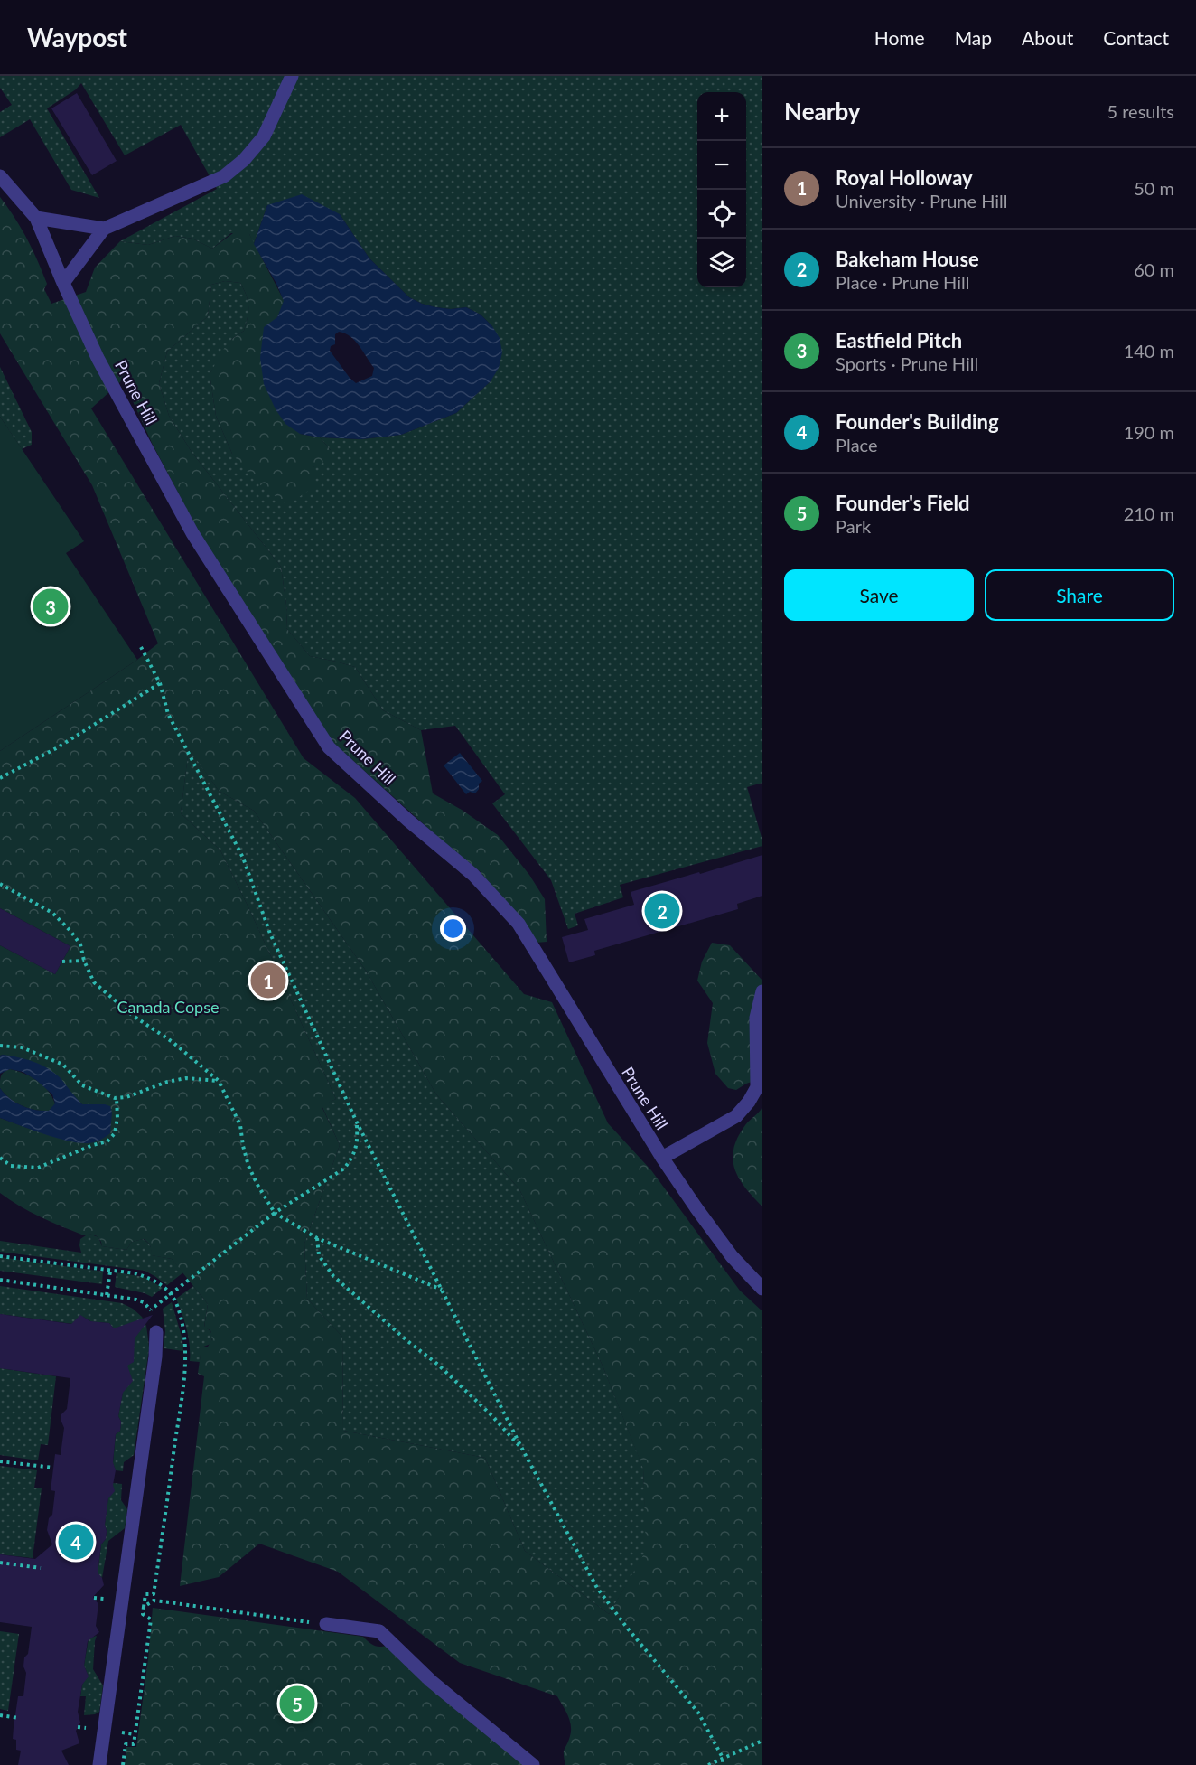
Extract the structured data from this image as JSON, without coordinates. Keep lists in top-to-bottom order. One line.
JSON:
{"streets":{"street":["Prune Hill"]},"parks":["Canada Copse"],"page":{"header":"Waypost","nav":["Home","Map","About","Contact"],"heading":["Nearby","5 results"],"map_buttons":["+","−"],"list":[{"mark":"1","name":"Royal Holloway","note":"University · Prune Hill","value":"50 m"},{"mark":"2","name":"Bakeham House","note":"Place · Prune Hill","value":"60 m"},{"mark":"3","name":"Eastfield Pitch","note":"Sports · Prune Hill","value":"140 m"},{"mark":"4","name":"Founder's Building","note":"Place","value":"190 m"},{"mark":"5","name":"Founder's Field","note":"Park","value":"210 m"}],"buttons":["Save","Share"],"pins":["3","2","1","4","5"]}}
